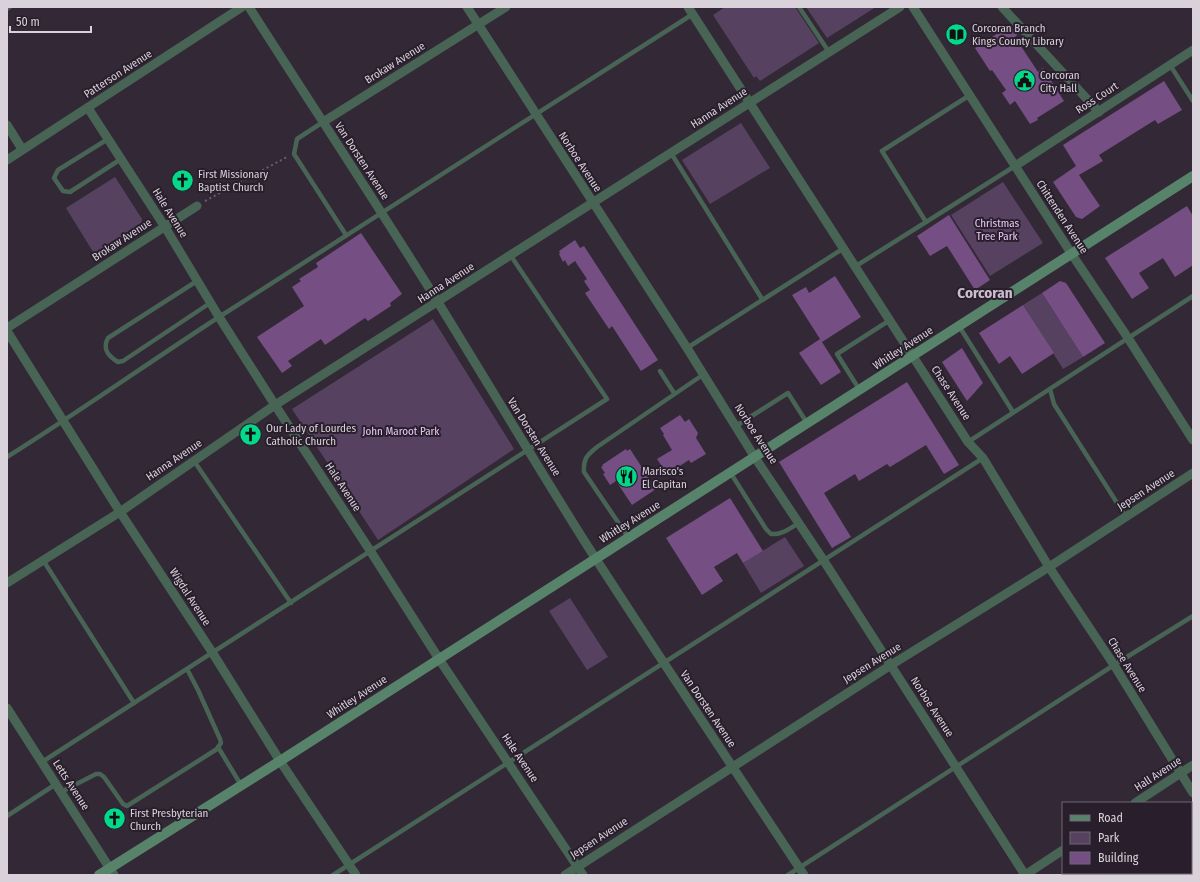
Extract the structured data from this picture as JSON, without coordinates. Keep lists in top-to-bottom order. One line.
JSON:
{"streets":{"street":["Brokaw Avenue","Patterson Avenue","Ross Court","Hanna Avenue","Van Dorsten Avenue","Norboe Avenue","Hale Avenue","Chittenden Avenue","Whitley Avenue","Chase Avenue","Jepsen Avenue","Wigdal Avenue","Hall Avenue","Letts Avenue"]},"crossings":[["Brokaw Avenue","Van Dorsten Avenue"],["Brokaw Avenue","Norboe Avenue"],["Brokaw Avenue","Hale Avenue"],["Patterson Avenue","Hale Avenue"],["Ross Court","Chittenden Avenue"],["Hanna Avenue","Van Dorsten Avenue"],["Hanna Avenue","Norboe Avenue"],["Hanna Avenue","Hale Avenue"],["Hanna Avenue","Chase Avenue"],["Hanna Avenue","Wigdal Avenue"],["Van Dorsten Avenue","Whitley Avenue"],["Van Dorsten Avenue","Jepsen Avenue"],["Norboe Avenue","Whitley Avenue"],["Norboe Avenue","Jepsen Avenue"],["Hale Avenue","Whitley Avenue"],["Hale Avenue","Jepsen Avenue"],["Chittenden Avenue","Whitley Avenue"],["Whitley Avenue","Chase Avenue"],["Whitley Avenue","Wigdal Avenue"],["Whitley Avenue","Letts Avenue"],["Chase Avenue","Jepsen Avenue"],["Chase Avenue","Hall Avenue"]],"districts":["Corcoran"],"parks":["Christmas Tree Park","John Maroot Park"],"places":{"library":["Corcoran Branch Kings County Library"],"public building":["Corcoran City Hall"],"church":["First Missionary Baptist Church","Our Lady of Lourdes Catholic Church","First Presbyterian Church"],"restaurant":["Marisco's El Capitan"]},"legend":["Road","Park","Building"],"scale_bar":"50 m"}
